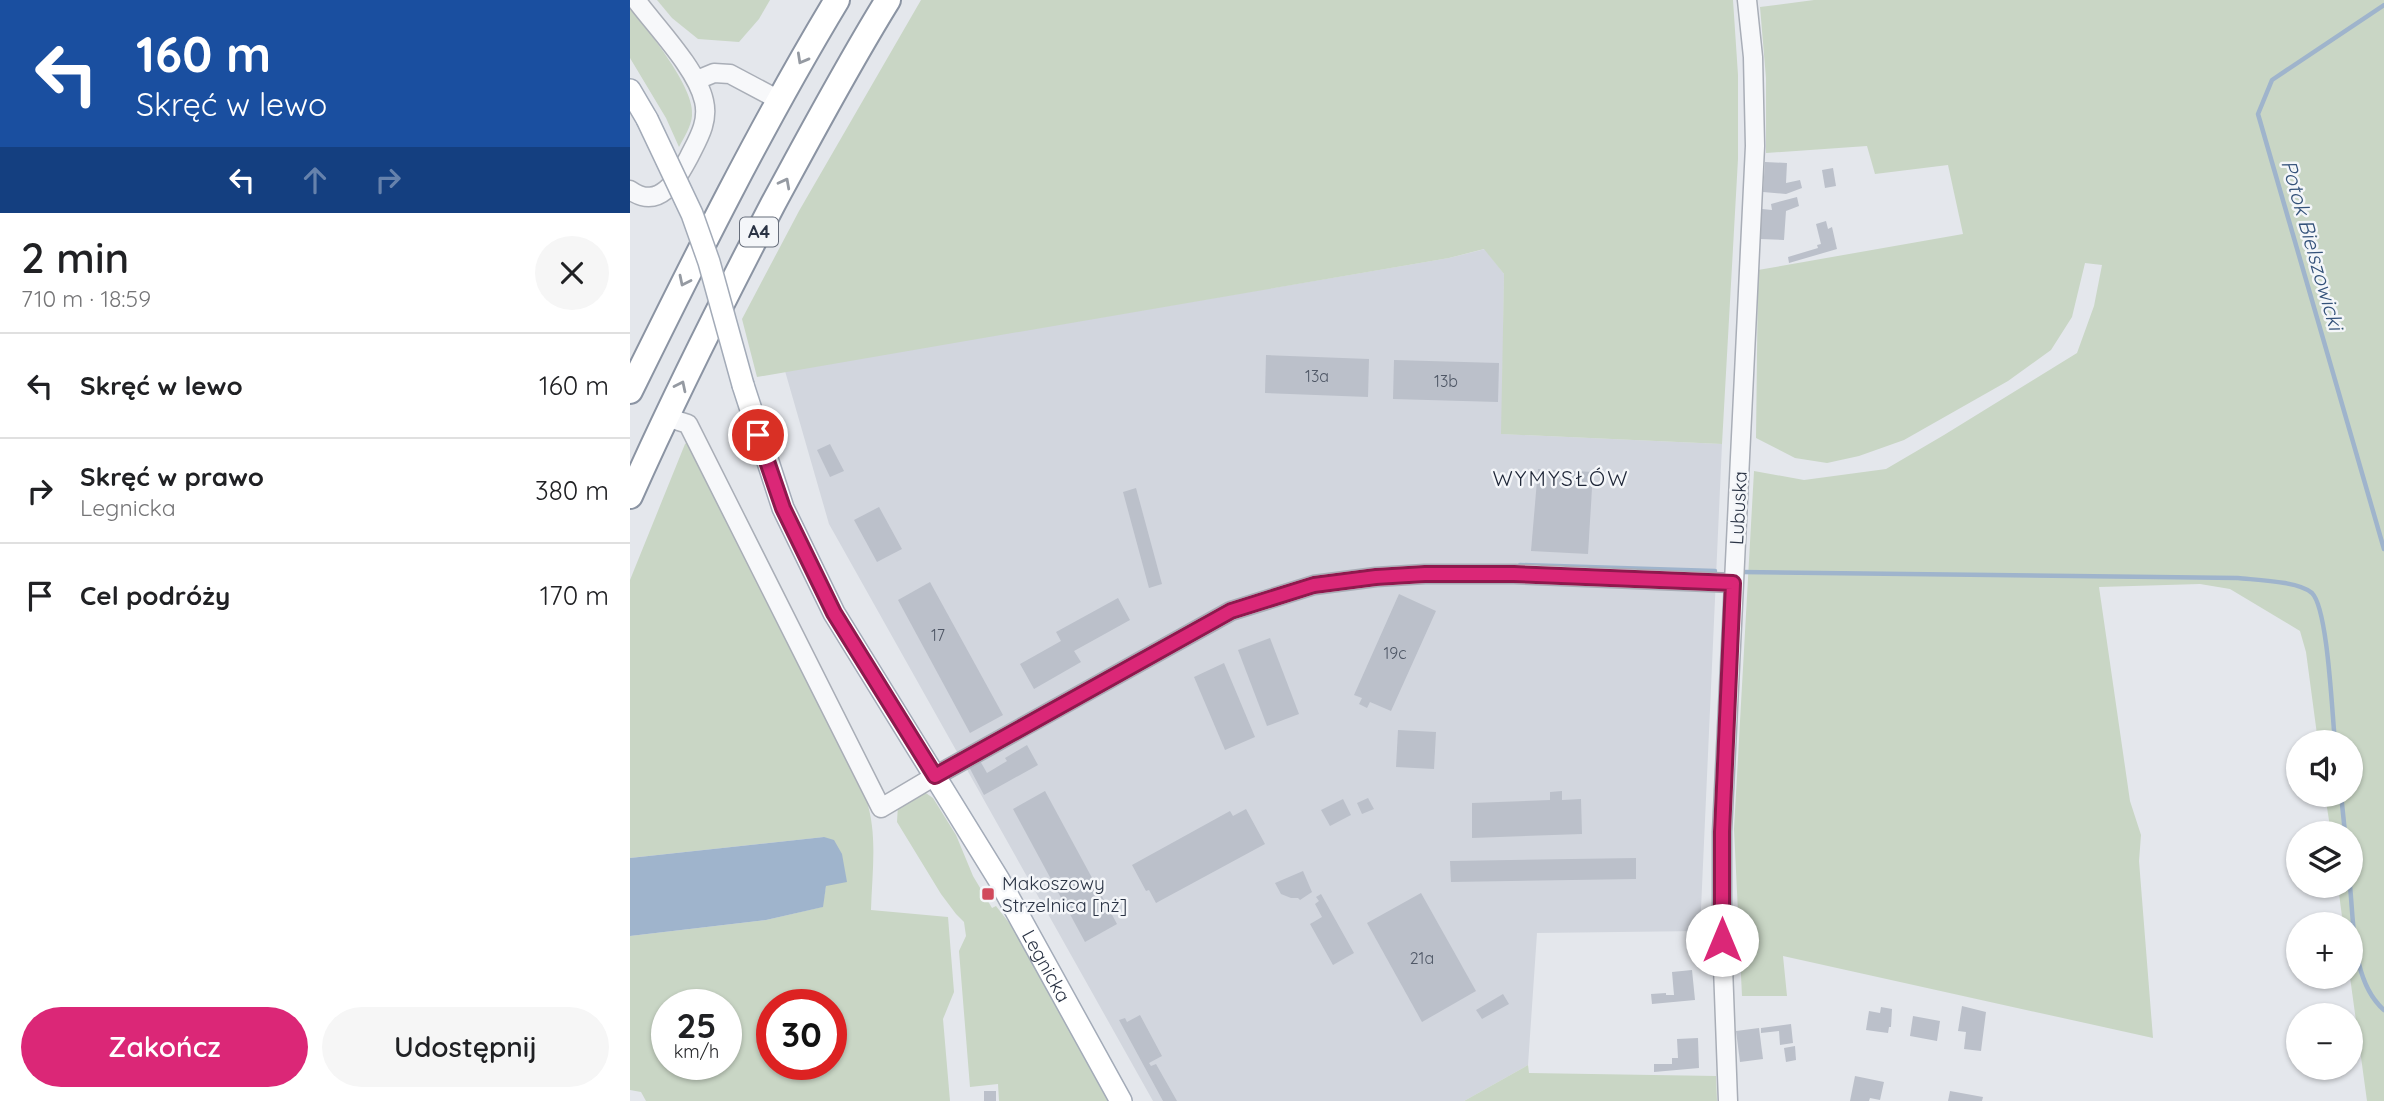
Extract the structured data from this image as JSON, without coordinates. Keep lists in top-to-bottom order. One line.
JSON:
{"streets":{"highway":["A4"],"main road":["Legnicka"],"street":["Lubuska"]},"districts":["WYMYSŁÓW"],"water":["Potok Bielszowicki"],"places":{"transit":["Makoszowy Strzelnica [nż]"]},"house_numbers":["13a","13b","17","19c","21a"],"page":{"turn":["160 m","Skręć w lewo"],"heading":["2 min","710 m · 18:59"],"list":[{"name":"Skręć w lewo","value":"160 m"},{"name":"Skręć w prawo","note":"Legnicka","value":"380 m"},{"name":"Cel podróży","value":"170 m"}],"map_buttons":["+","−"],"speed":"25 km/h","limit":"30","buttons":["Zakończ","Udostępnij"]}}
